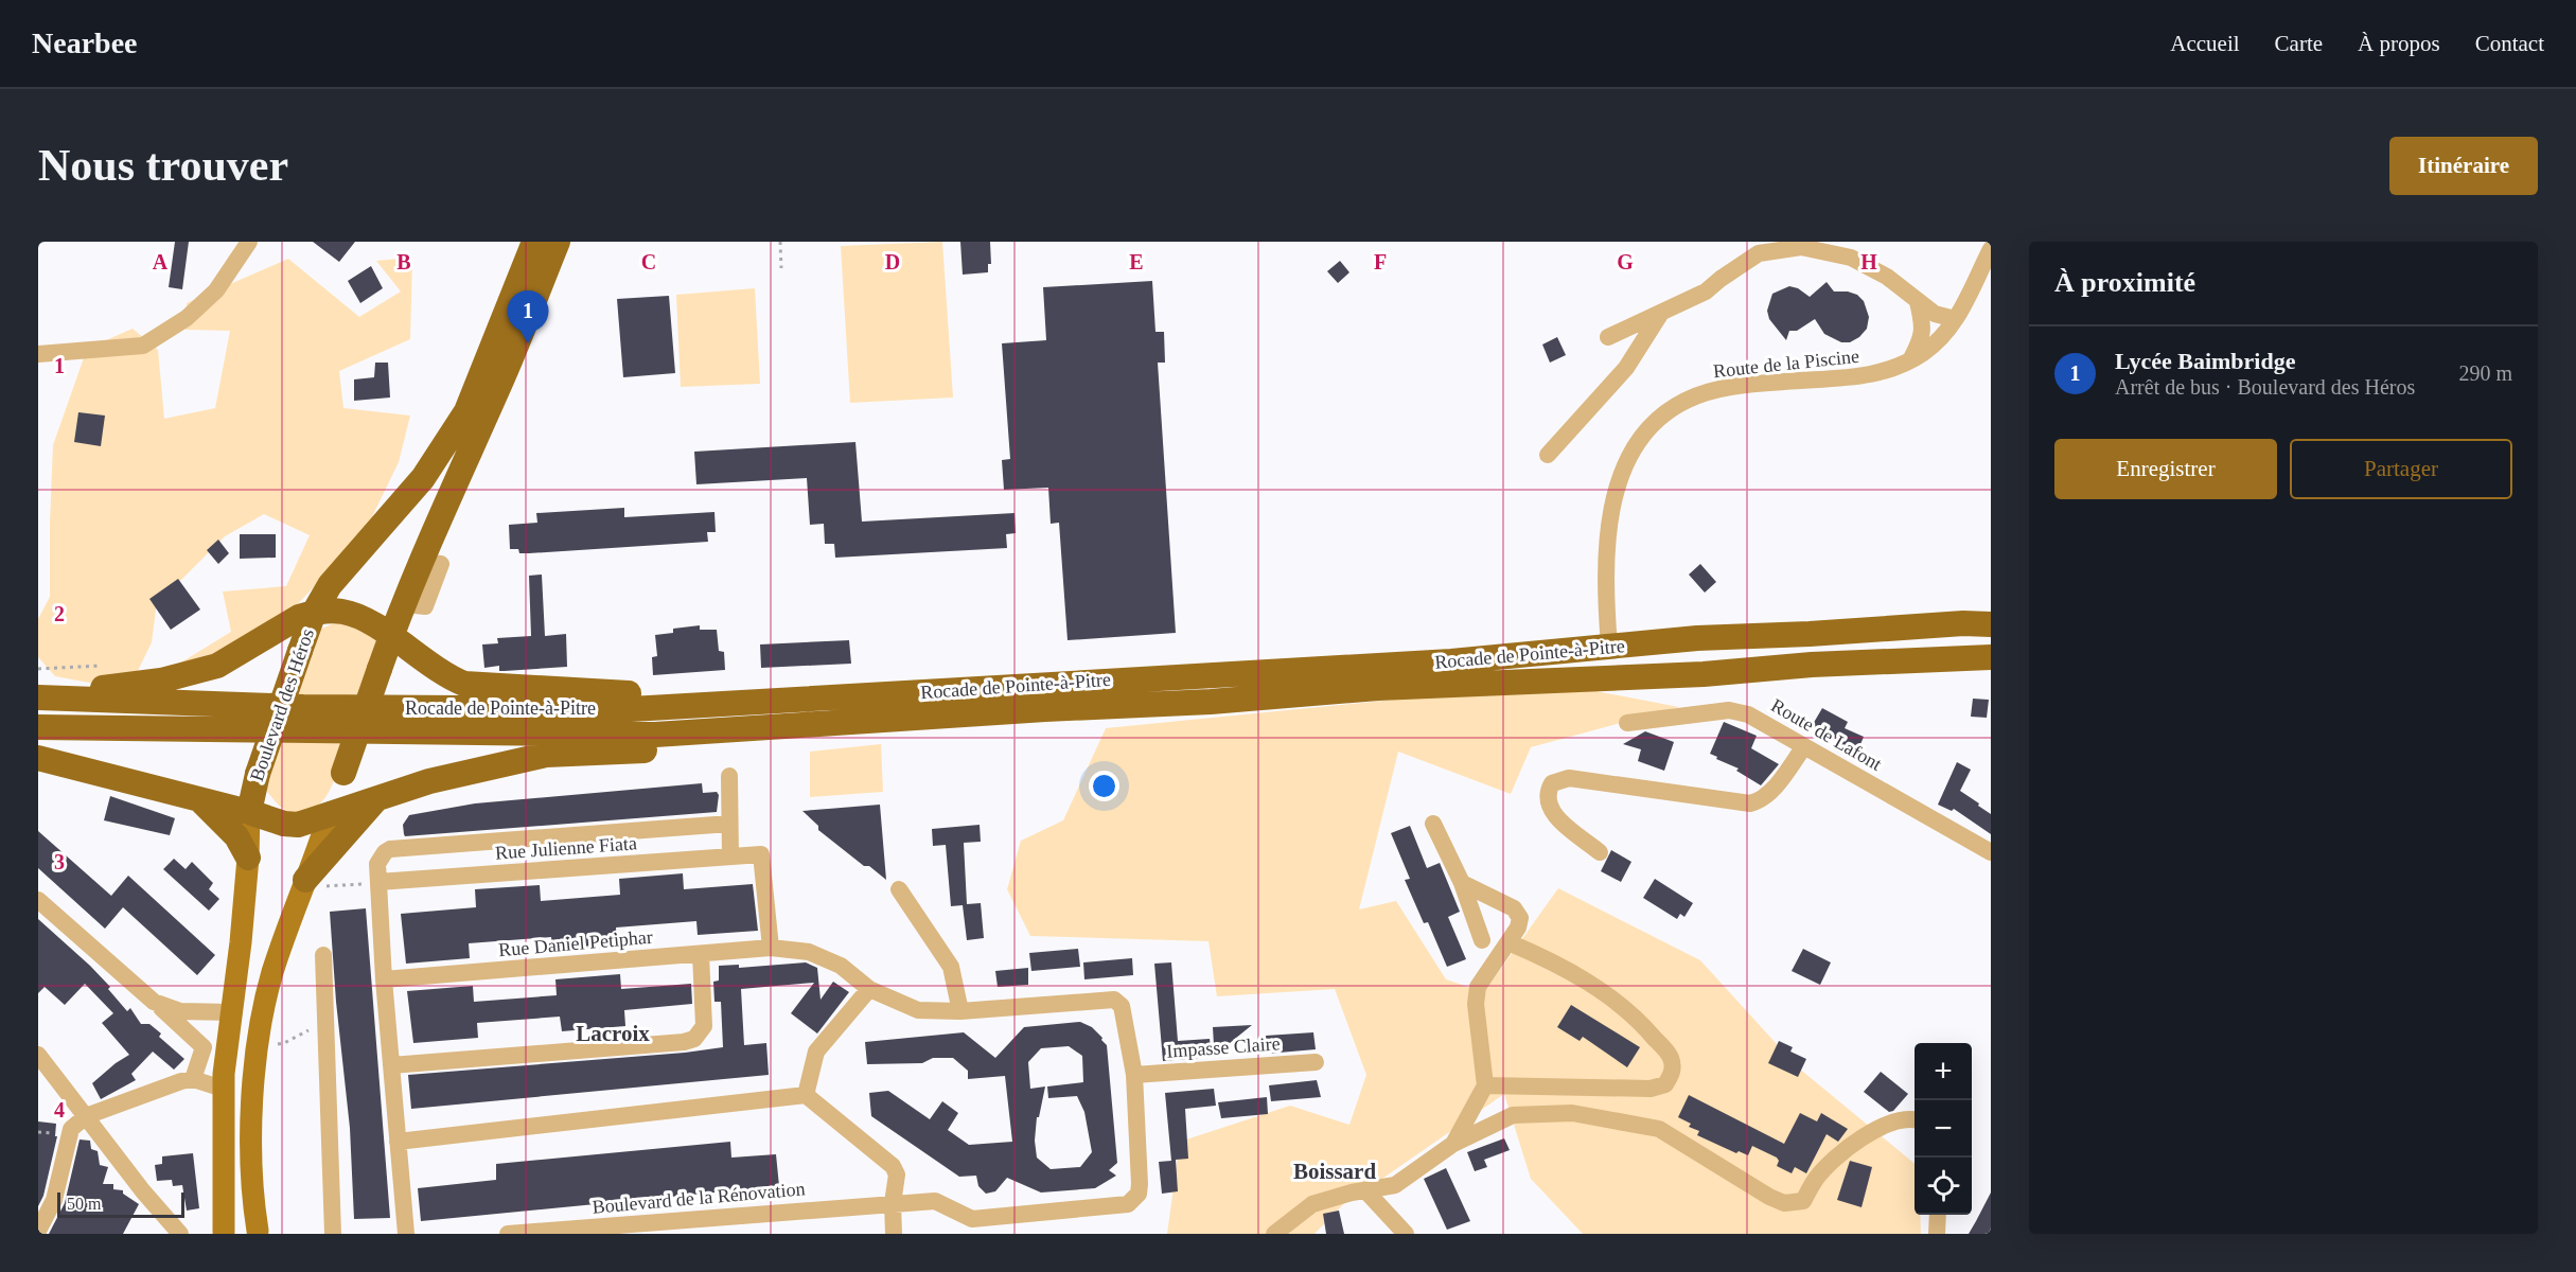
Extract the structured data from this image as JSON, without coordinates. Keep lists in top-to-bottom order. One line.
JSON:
{"streets":{"highway":["Rocade de Pointe-à-Pitre","Boulevard des Héros"],"street":["Route de la Piscine","Route de Lafont","Rue Julienne Fiata","Rue Daniel Petiphar","Impasse Claire","Boulevard de la Rénovation"]},"crossings":[["Route de la Piscine","Rocade de Pointe-à-Pitre"],["Rue Julienne Fiata","Rue Daniel Petiphar"],["Rue Daniel Petiphar","Impasse Claire"],["Rue Daniel Petiphar","Boulevard de la Rénovation"],["Impasse Claire","Boulevard de la Rénovation"]],"districts":["Lacroix","Boissard"],"scale_bar":"50 m","page":{"header":"Nearbee","nav":["Accueil","Carte","À propos","Contact"],"buttons":["Itinéraire",["Enregistrer","Partager"]],"title":"Nous trouver","heading":"À proximité","pins":"1","list":[{"mark":"1","name":"Lycée Baimbridge","note":"Arrêt de bus · Boulevard des Héros","value":"290 m"}],"map_buttons":["+","−"],"scale":"50 m"},"grid":{"columns":["A","B","C","D","E","F","G","H"],"rows":["1","2","3","4"]}}
